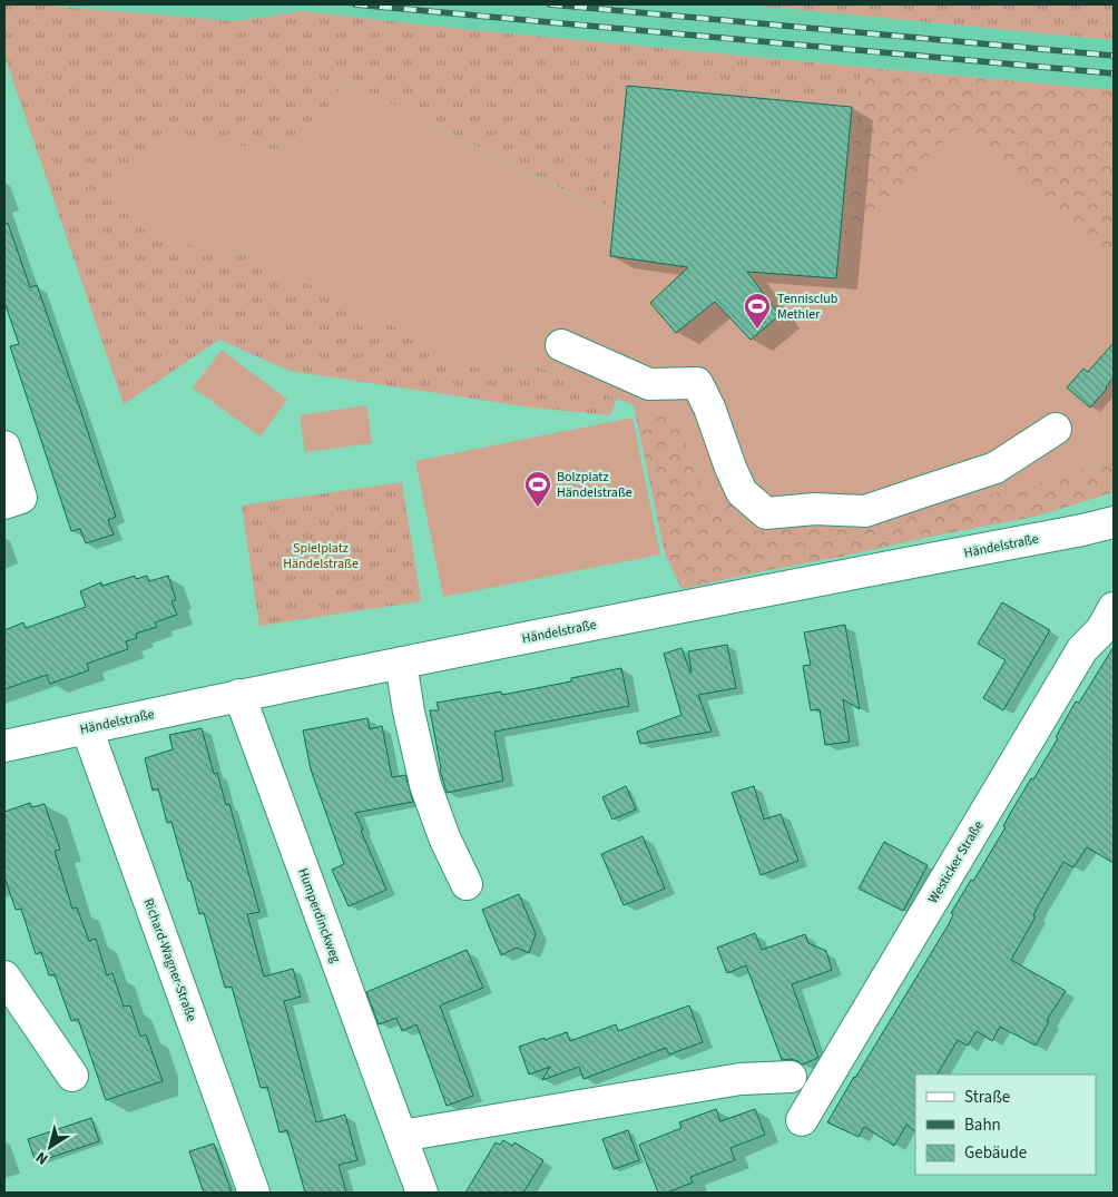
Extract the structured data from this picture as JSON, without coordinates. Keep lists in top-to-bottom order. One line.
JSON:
{"streets":{"street":["Händelstraße","Westicker Straße","Humperdinckweg","Richard-Wagner-Straße"]},"crossings":[["Händelstraße","Humperdinckweg"],["Händelstraße","Richard-Wagner-Straße"]],"parks":["Spielplatz Händelstraße"],"places":{"sports":["Tennisclub Methler","Bolzplatz Händelstraße"]},"legend":["Straße","Bahn","Gebäude"],"north":"bottom left"}
